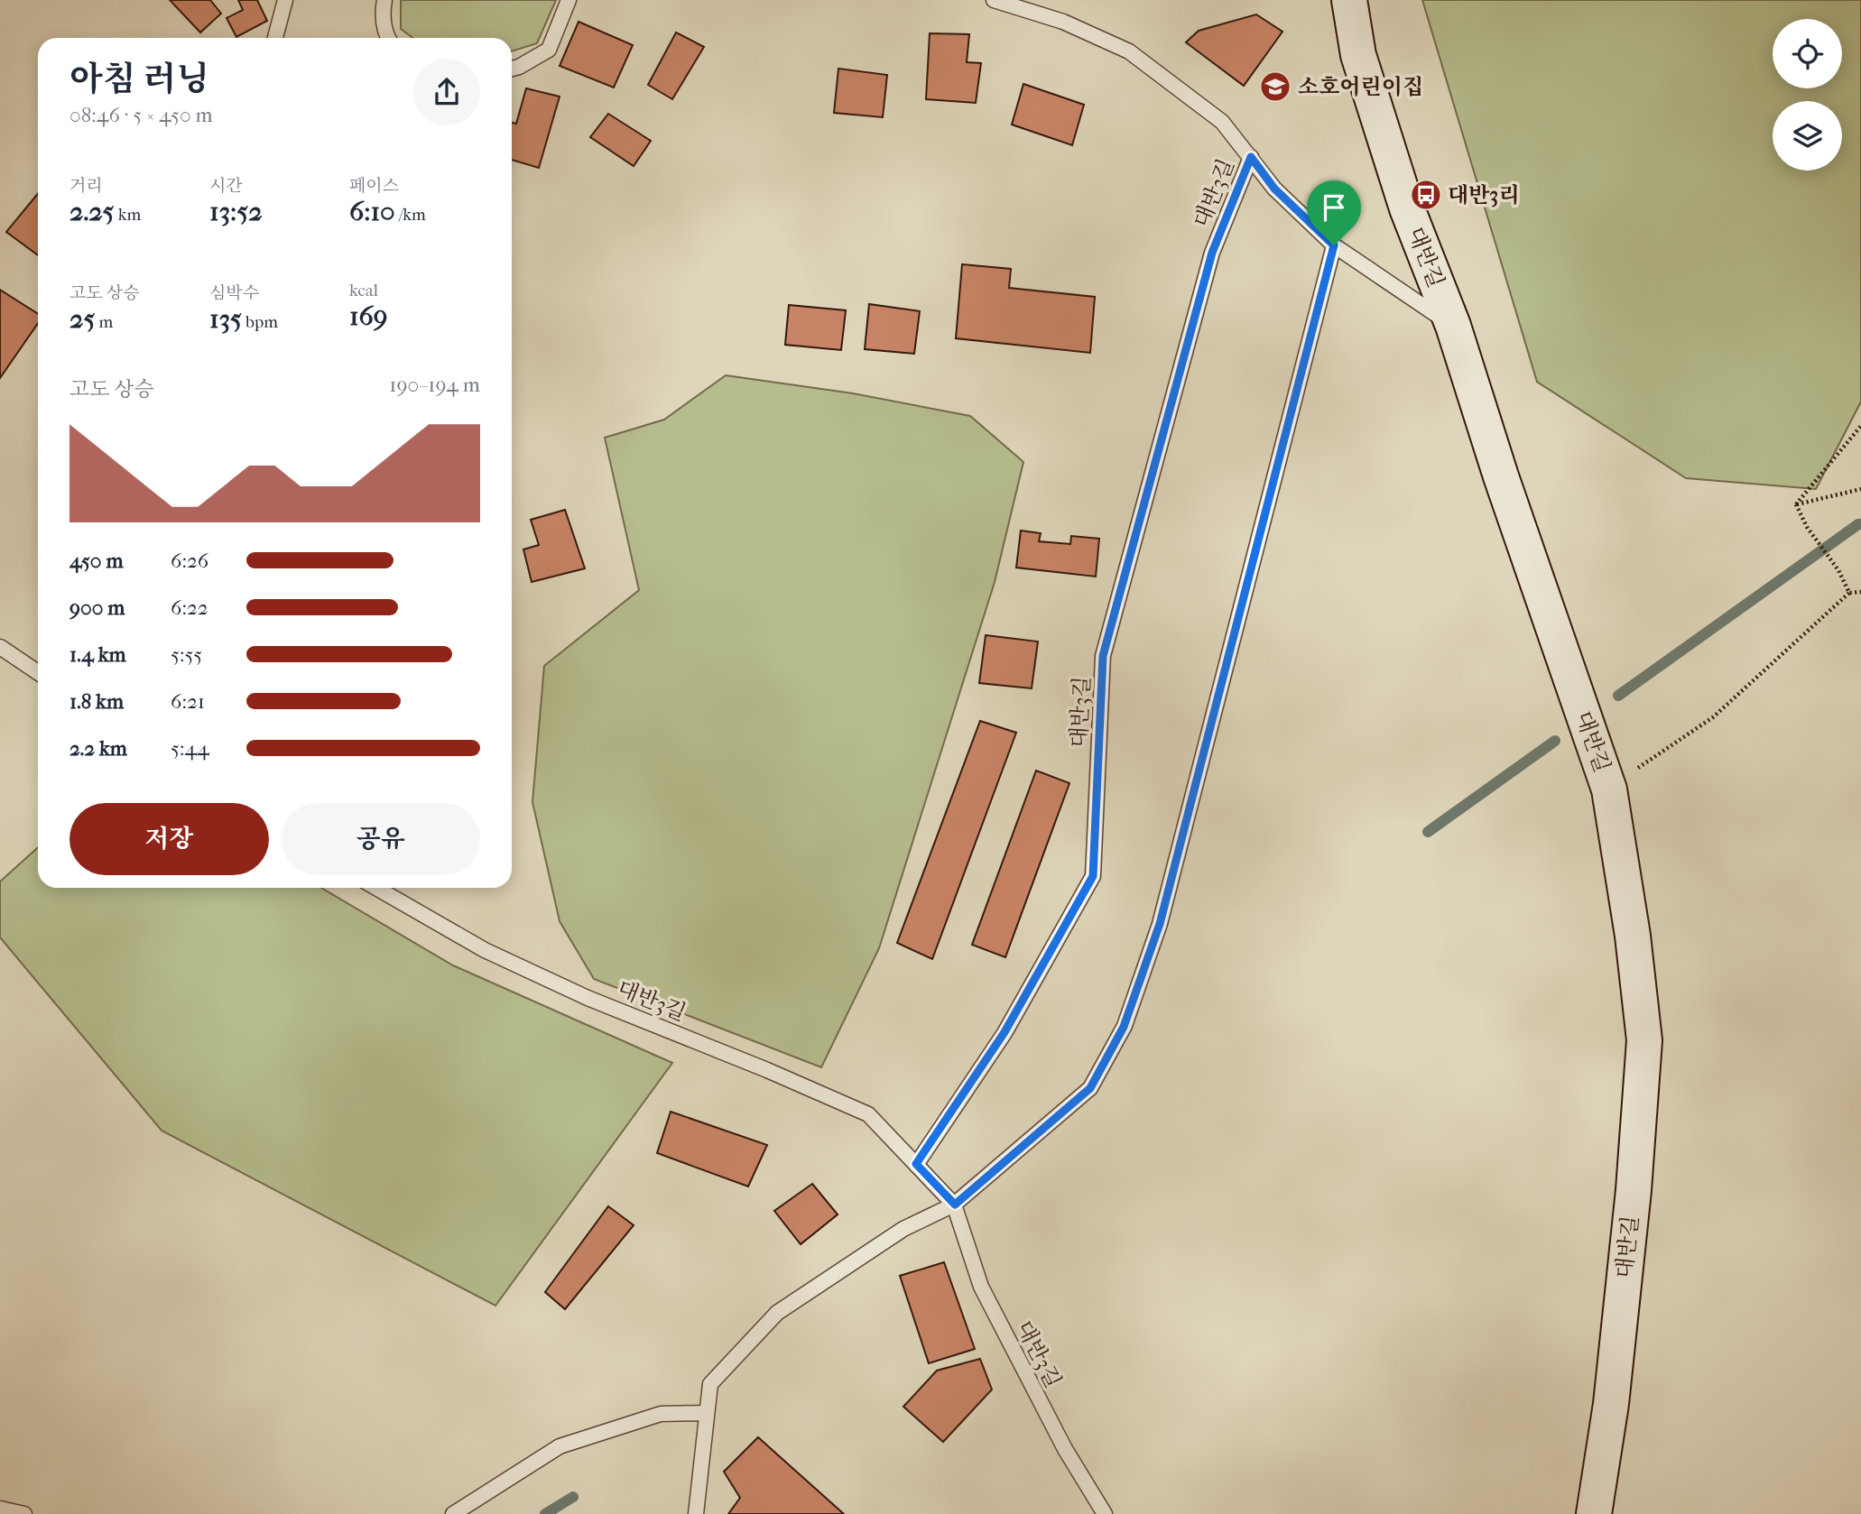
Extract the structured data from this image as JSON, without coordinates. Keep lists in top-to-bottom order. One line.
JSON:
{"streets":{"street":["대반길"],"lane":["대반3길"]},"crossings":[["대반3길","대반길"]],"places":{"school or university":["소호어린이집"],"bus stop":["대반3리"]},"page":{"heading":["아침 러닝","08:46 · 5 × 450 m"],"stats":[["거리","2.25 km"],["시간","13:52"],["페이스","6:10 /km"],["고도 상승","25 m"],["심박수","135 bpm"],["kcal","169"]],"chart":["고도 상승","190–194 m"],"list":[{"name":"450 m","note":"6:26"},{"name":"900 m","note":"6:22"},{"name":"1.4 km","note":"5:55"},{"name":"1.8 km","note":"6:21"},{"name":"2.2 km","note":"5:44"}],"buttons":["저장","공유"]}}
